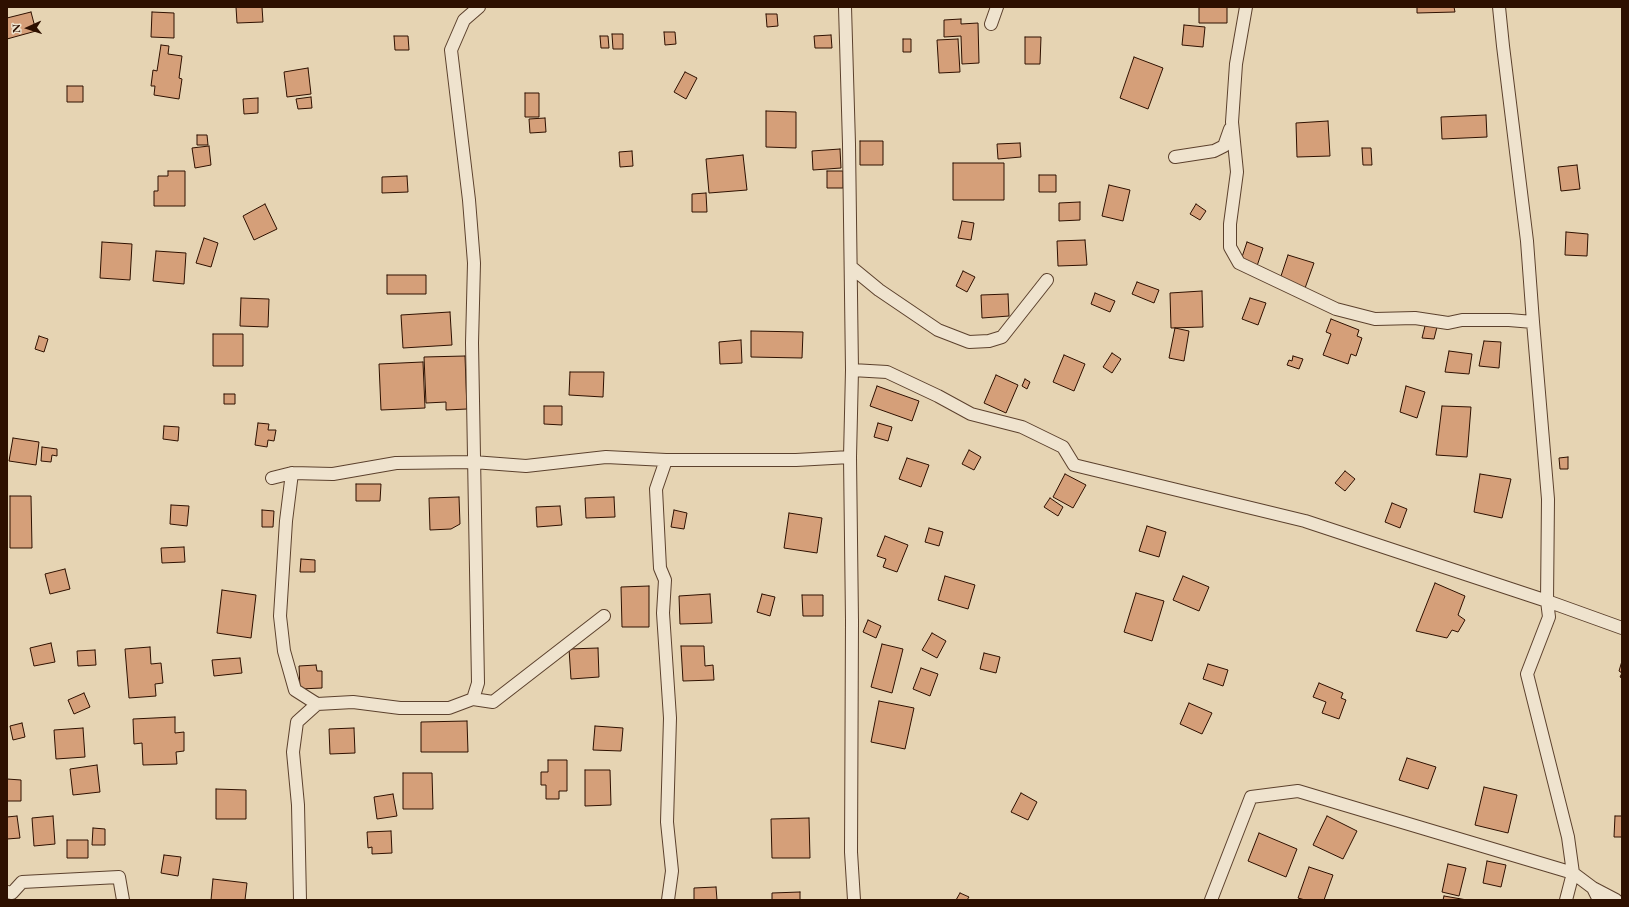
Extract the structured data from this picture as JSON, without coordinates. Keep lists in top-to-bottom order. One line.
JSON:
{"north":"left"}
